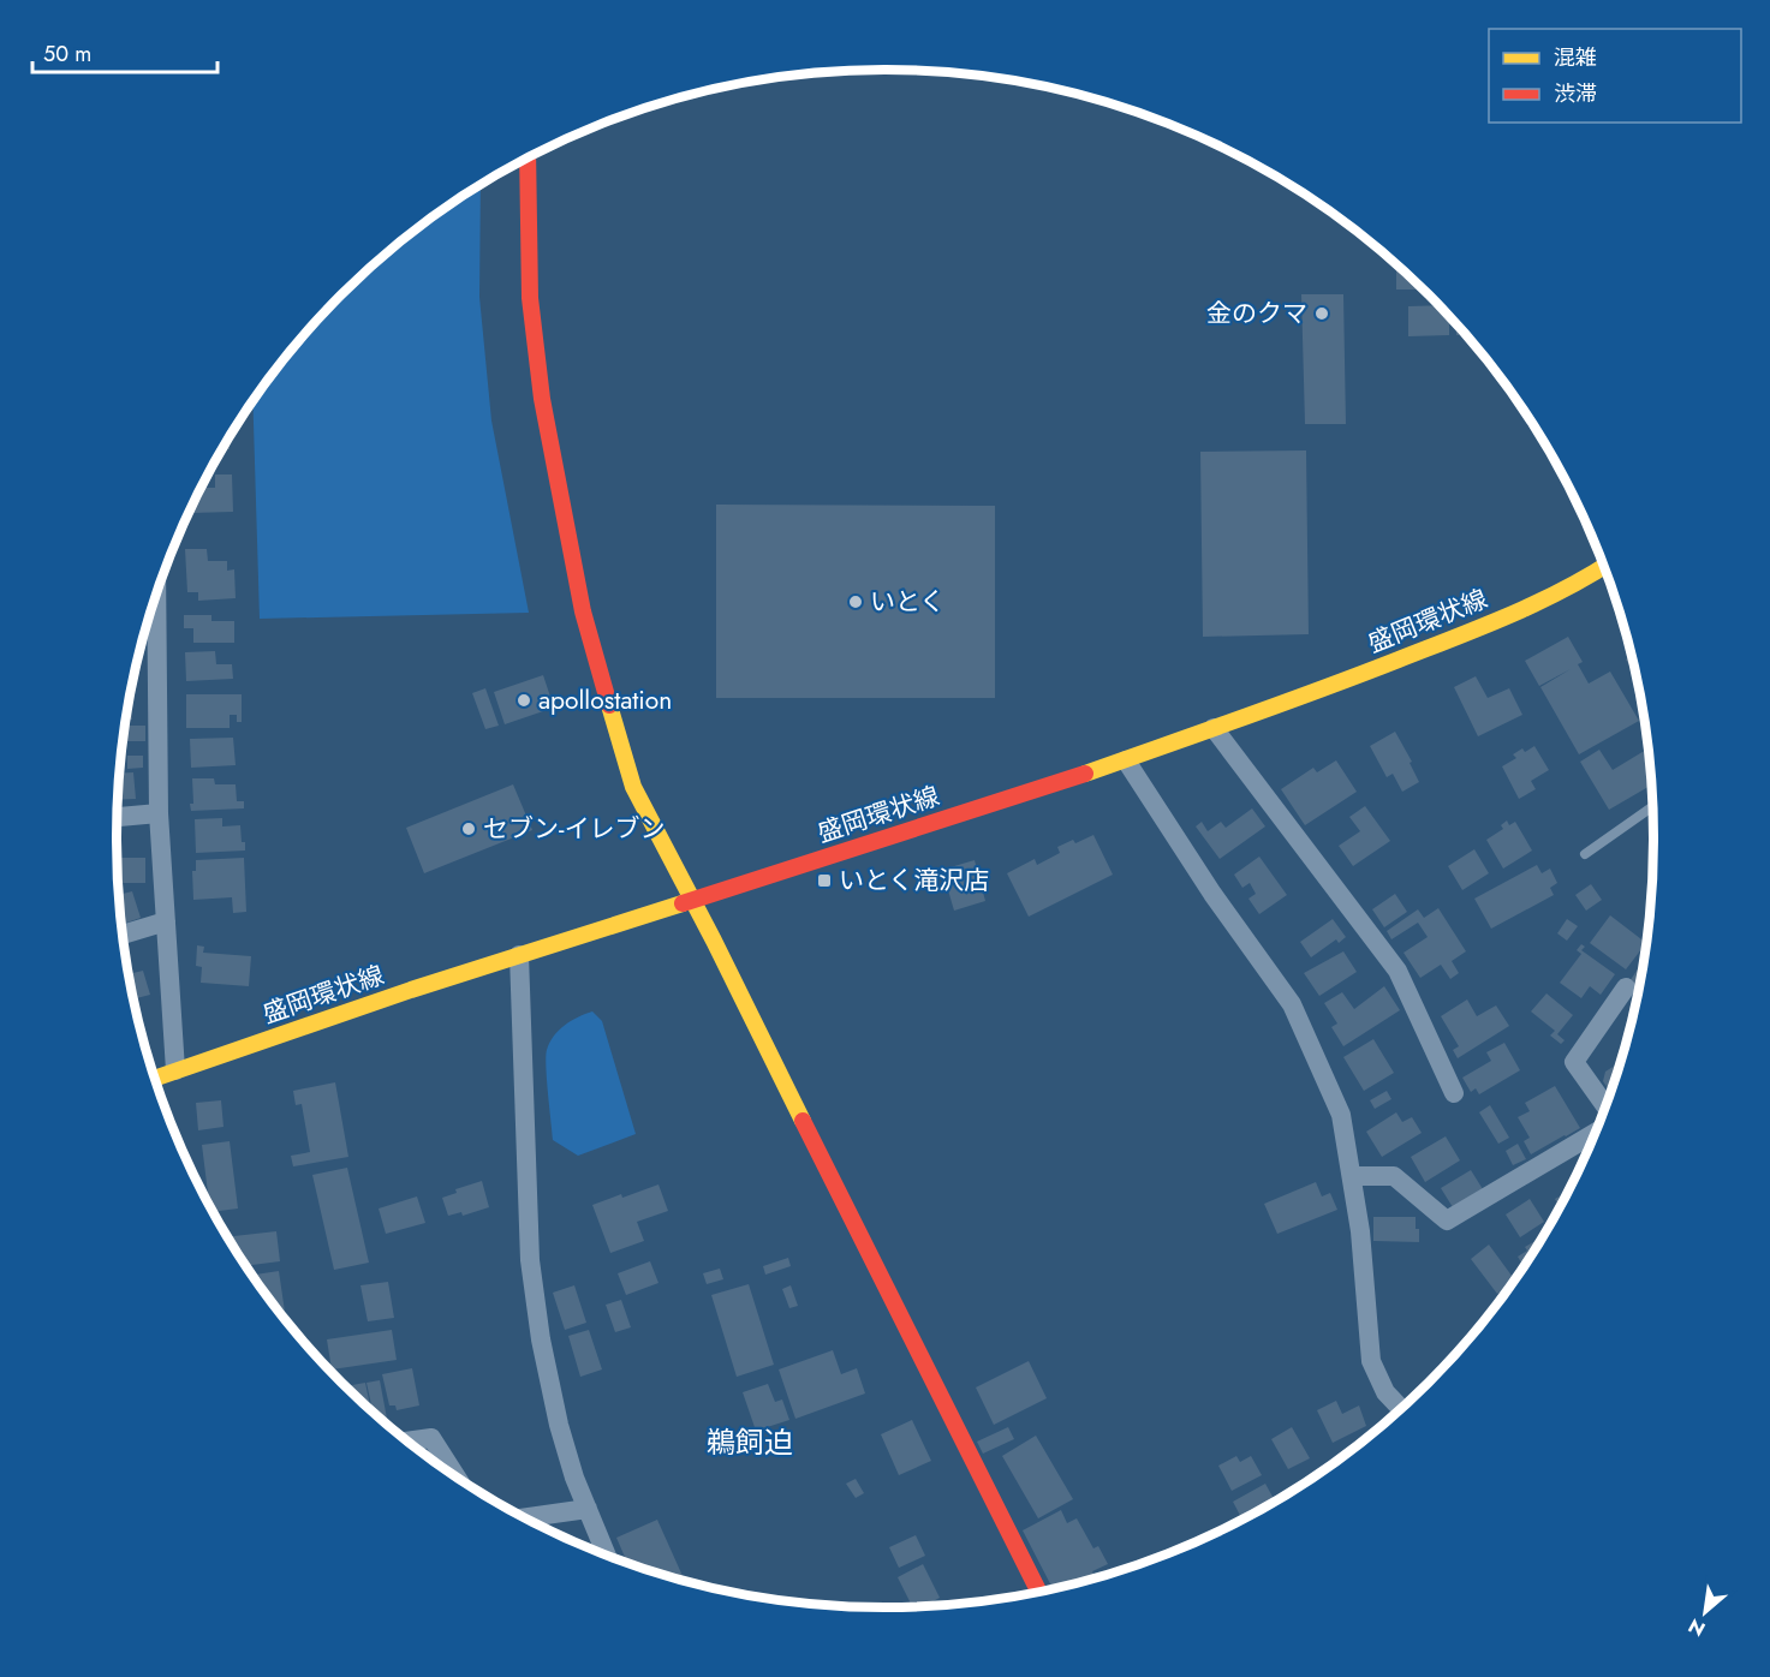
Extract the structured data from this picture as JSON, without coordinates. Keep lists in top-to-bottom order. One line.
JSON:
{"streets":{"main road":["盛岡環状線"]},"districts":["鵜飼迫"],"places":{"other":["金のクマ","いとく","apollostation","セブン-イレブン"],"transit":["いとく滝沢店"]},"legend":["混雑","渋滞"],"scale_bar":"50 m","north":"bottom left"}
